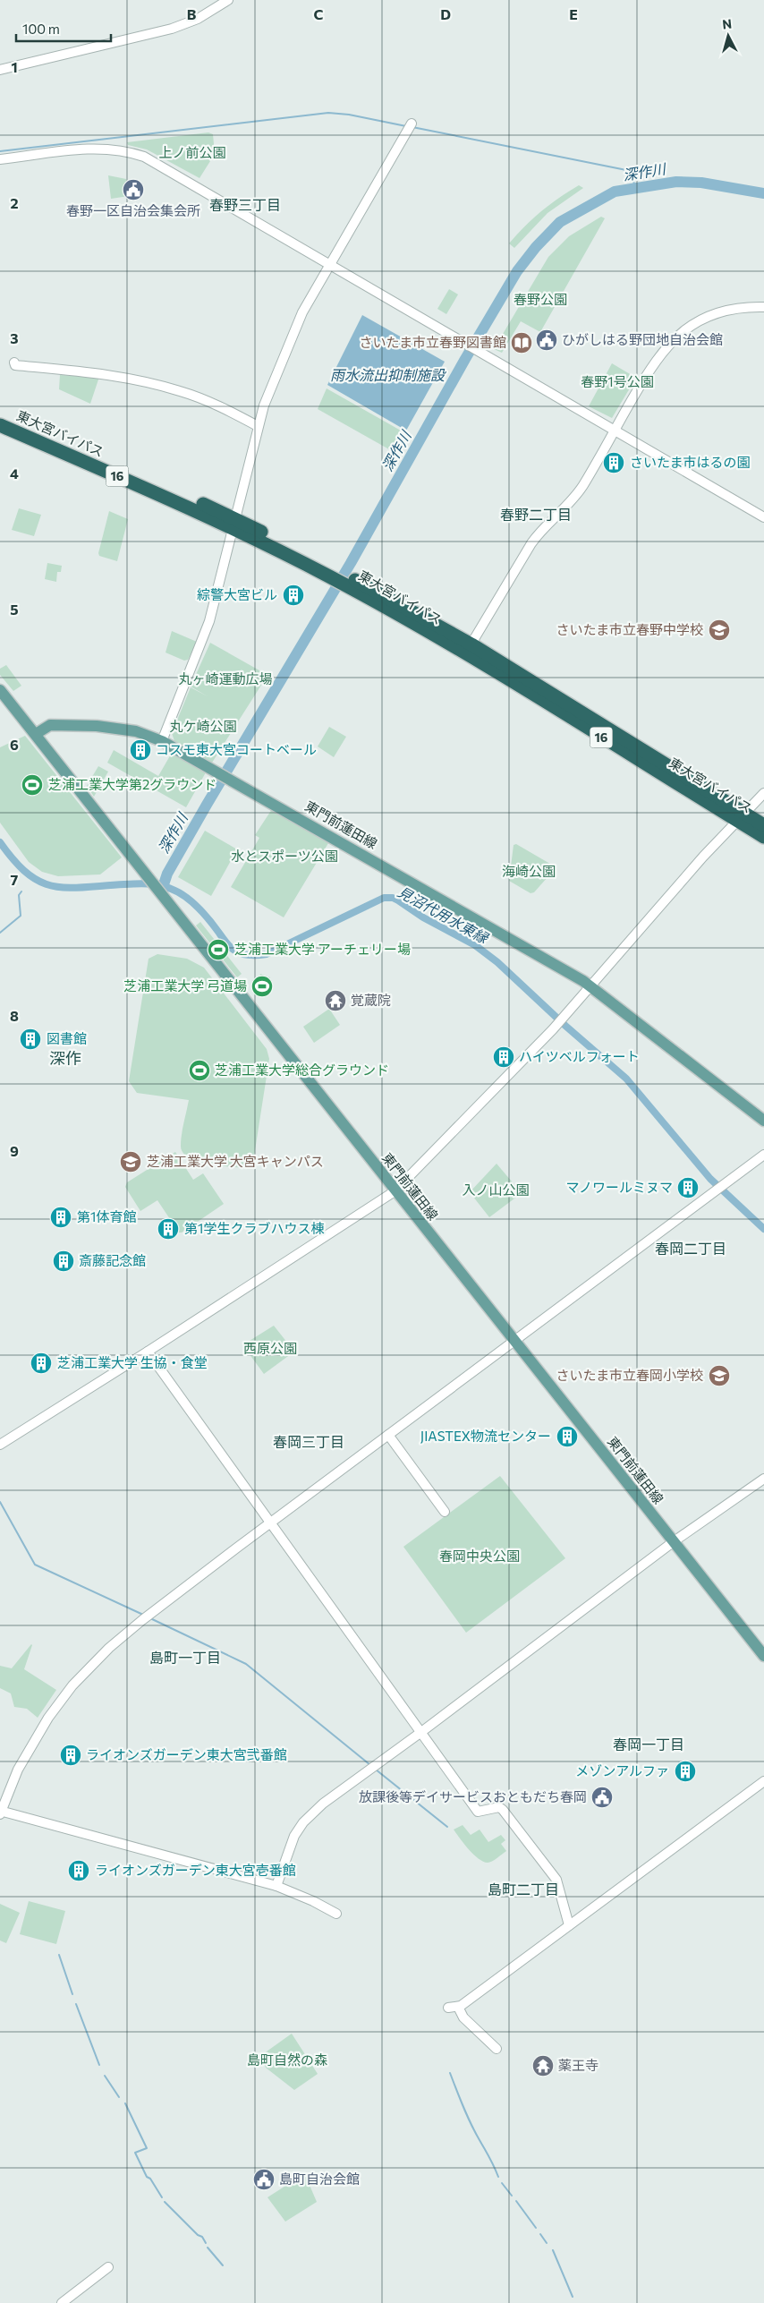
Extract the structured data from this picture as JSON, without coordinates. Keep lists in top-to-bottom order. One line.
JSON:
{"streets":{"highway":["東大宮バイパス","16"],"main road":["東門前蓮田線"]},"districts":["春野三丁目","春野二丁目","深作","春岡二丁目","春岡三丁目","島町一丁目","春岡一丁目","島町二丁目"],"water":["深作川","雨水流出抑制施設","見沼代用水東縁"],"parks":["上ノ前公園","春野公園","春野1号公園","丸ヶ崎運動広場","丸ケ崎公園","水とスポーツ公園","海崎公園","入ノ山公園","西原公園","春岡中央公園","島町自然の森"],"places":{"public building":["春野一区自治会集会所","ひがしはる野団地自治会館","放課後等デイサービスおともだち春岡","島町自治会館"],"library":["さいたま市立春野図書館"],"building":["さいたま市はるの園","綜警大宮ビル","コスモ東大宮コートベール","図書館","ハイツベルフォート","マノワールミヌマ","第1体育館","第1学生クラブハウス棟","斎藤記念館","芝浦工業大学 生協・食堂","JIASTEX物流センター","ライオンズガーデン東大宮弐番館","メゾンアルファ","ライオンズガーデン東大宮壱番館"],"school or university":["さいたま市立春野中学校","芝浦工業大学 大宮キャンパス","さいたま市立春岡小学校"],"sports":["芝浦工業大学第2グラウンド","芝浦工業大学 アーチェリー場","芝浦工業大学 弓道場","芝浦工業大学総合グラウンド"],"temple":["覚蔵院","薬王寺"]},"scale_bar":"100 m","north":"top","grid":{"columns":["B","C","D","E"],"rows":["1","2","3","4","5","6","7","8","9"]}}
